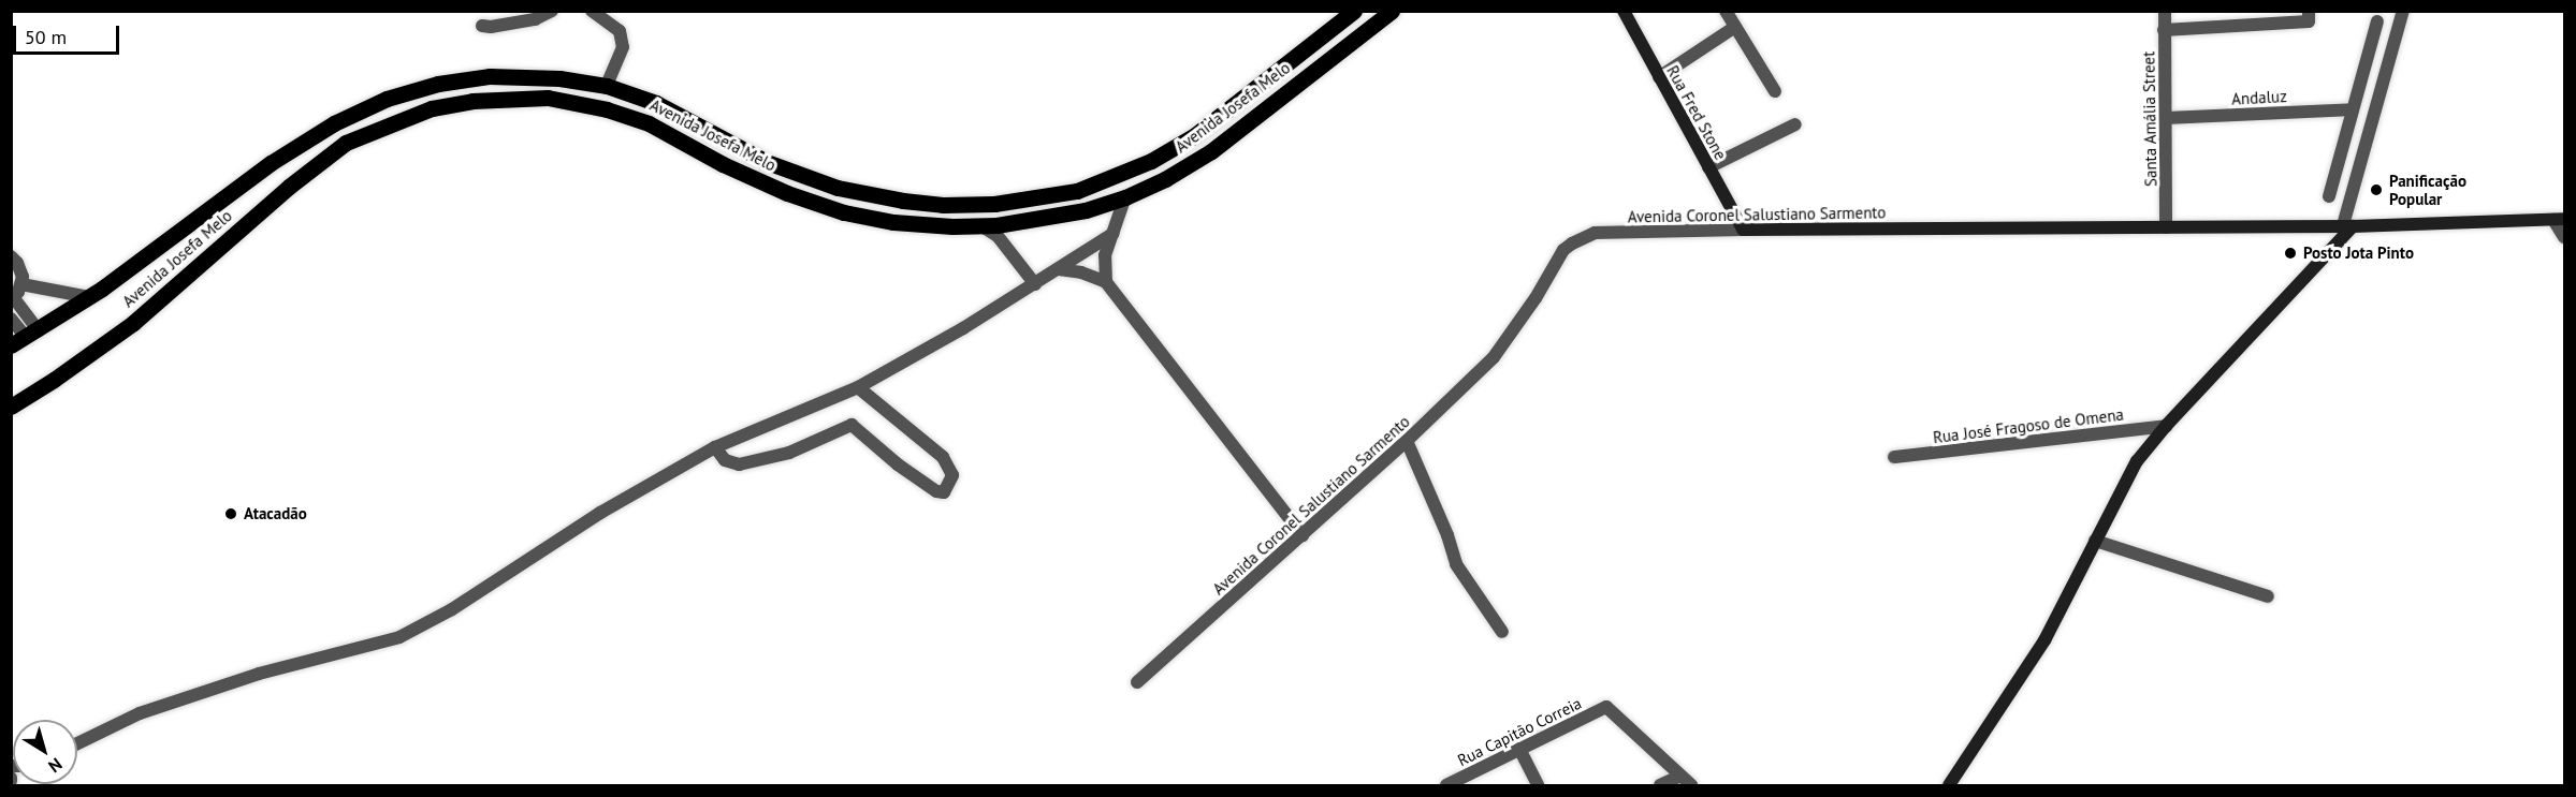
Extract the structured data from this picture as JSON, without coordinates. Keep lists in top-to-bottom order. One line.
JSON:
{"streets":{"main road":["Avenida Josefa Melo"],"street":["Andaluz","Rua Fred Stone","Santa Amália Street","Avenida Coronel Salustiano Sarmento","Rua José Fragoso de Omena","Rua Capitão Correia"]},"crossings":[["Andaluz","Santa Amália Street"],["Rua Fred Stone","Avenida Coronel Salustiano Sarmento"],["Santa Amália Street","Avenida Coronel Salustiano Sarmento"]],"places":["Panificação Popular","Posto Jota Pinto","Atacadão"],"scale_bar":"50 m","north":"bottom right"}
